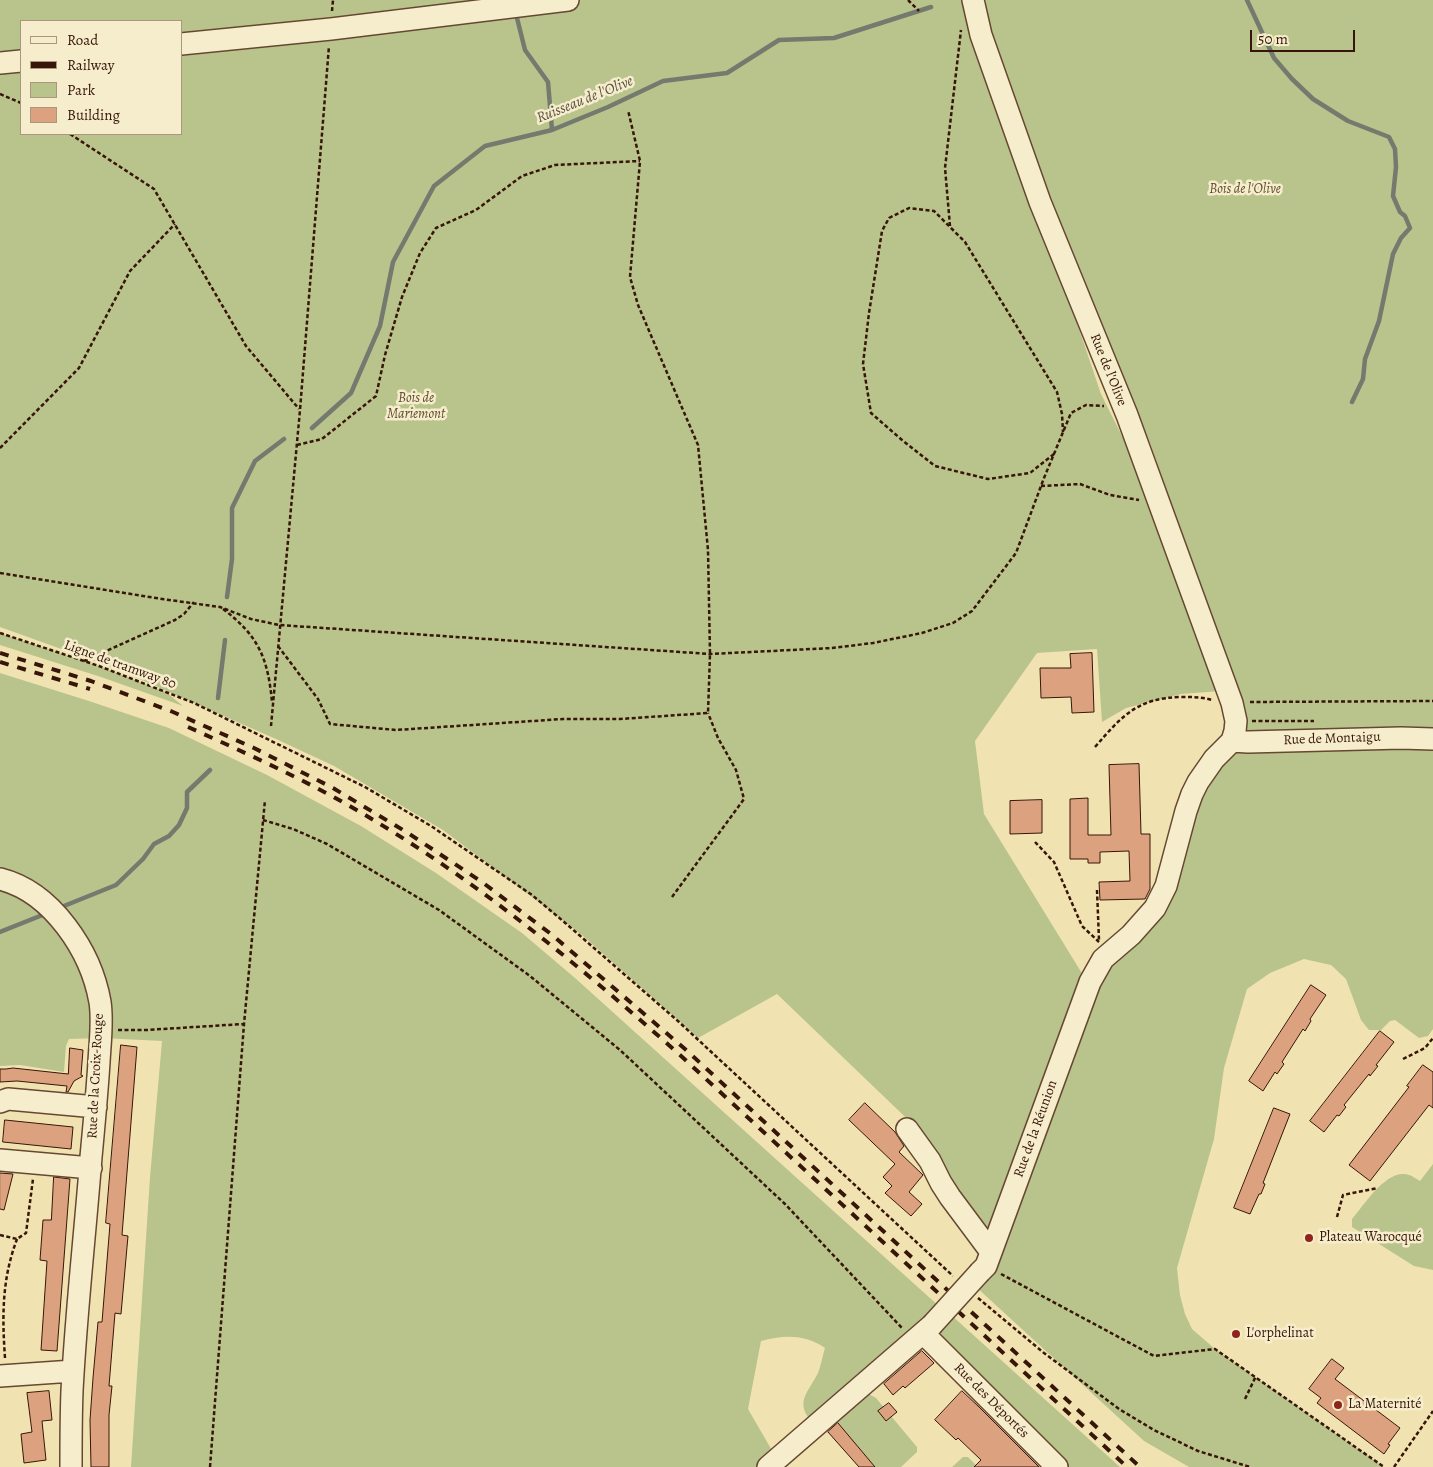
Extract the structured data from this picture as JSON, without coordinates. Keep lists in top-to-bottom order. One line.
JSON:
{"streets":{"street":["Rue de l'Olive","Rue de Montaigu","Rue de la Croix-Rouge","Rue de la Réunion","Rue des Déportés"],"path":["Ligne de tramway 80"]},"crossings":[["Rue de l'Olive","Rue de Montaigu"],["Rue de l'Olive","Rue de la Réunion"],["Rue de Montaigu","Rue de la Réunion"],["Rue de la Réunion","Rue des Déportés"]],"water":["Ruisseau de l'Olive"],"parks":["Bois de l'Olive","Bois de Mariemont"],"places":["Plateau Warocqué","L'orphelinat","La Maternité"],"legend":["Road","Railway","Park","Building"],"scale_bar":"50 m"}
